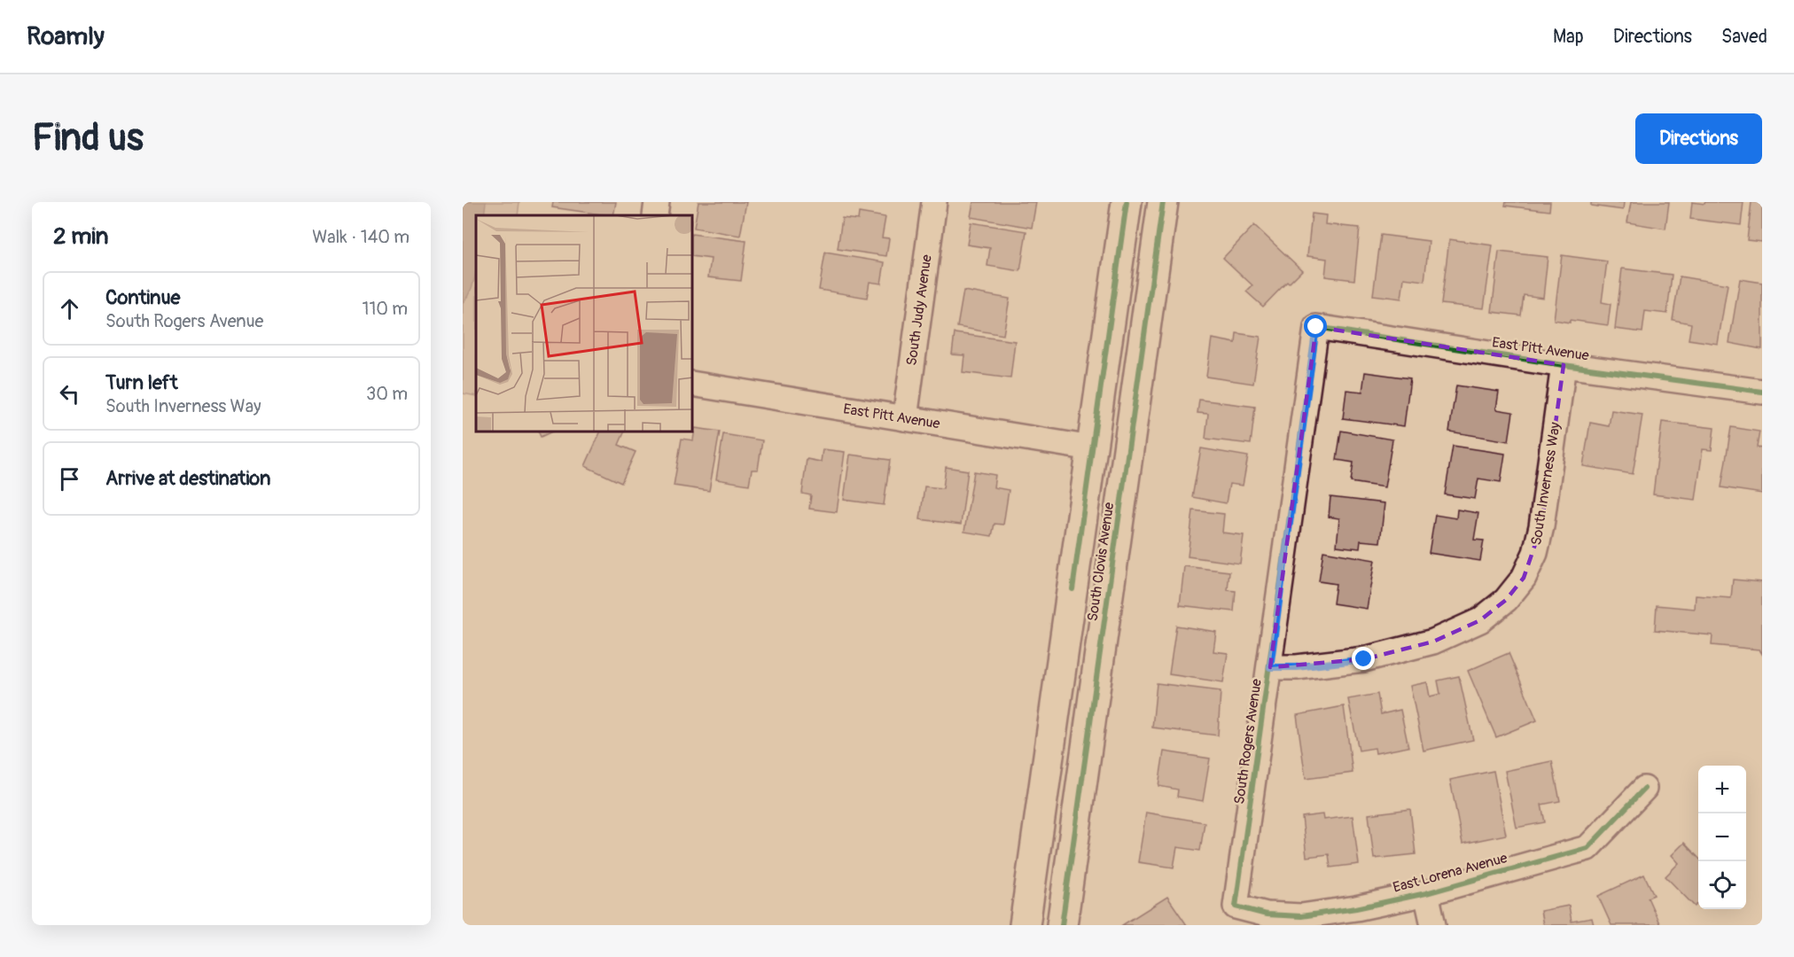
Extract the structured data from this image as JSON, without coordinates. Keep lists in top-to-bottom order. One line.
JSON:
{"streets":{"main road":["South Clovis Avenue"],"street":["South Judy Avenue","East Pitt Avenue","South Inverness Way","South Rogers Avenue","East Lorena Avenue"]},"crossings":[["South Judy Avenue","East Pitt Avenue"],["East Pitt Avenue","South Inverness Way"],["East Pitt Avenue","South Clovis Avenue"],["East Pitt Avenue","South Rogers Avenue"],["South Inverness Way","South Rogers Avenue"],["South Rogers Avenue","East Lorena Avenue"]],"page":{"header":"Roamly","nav":["Map","Directions","Saved"],"buttons":"Directions","title":"Find us","heading":["2 min","Walk · 140 m"],"list":[["Continue","South Rogers Avenue","110 m"],["Turn left","South Inverness Way","30 m"],"Arrive at destination"],"map_buttons":["+","−"]}}
